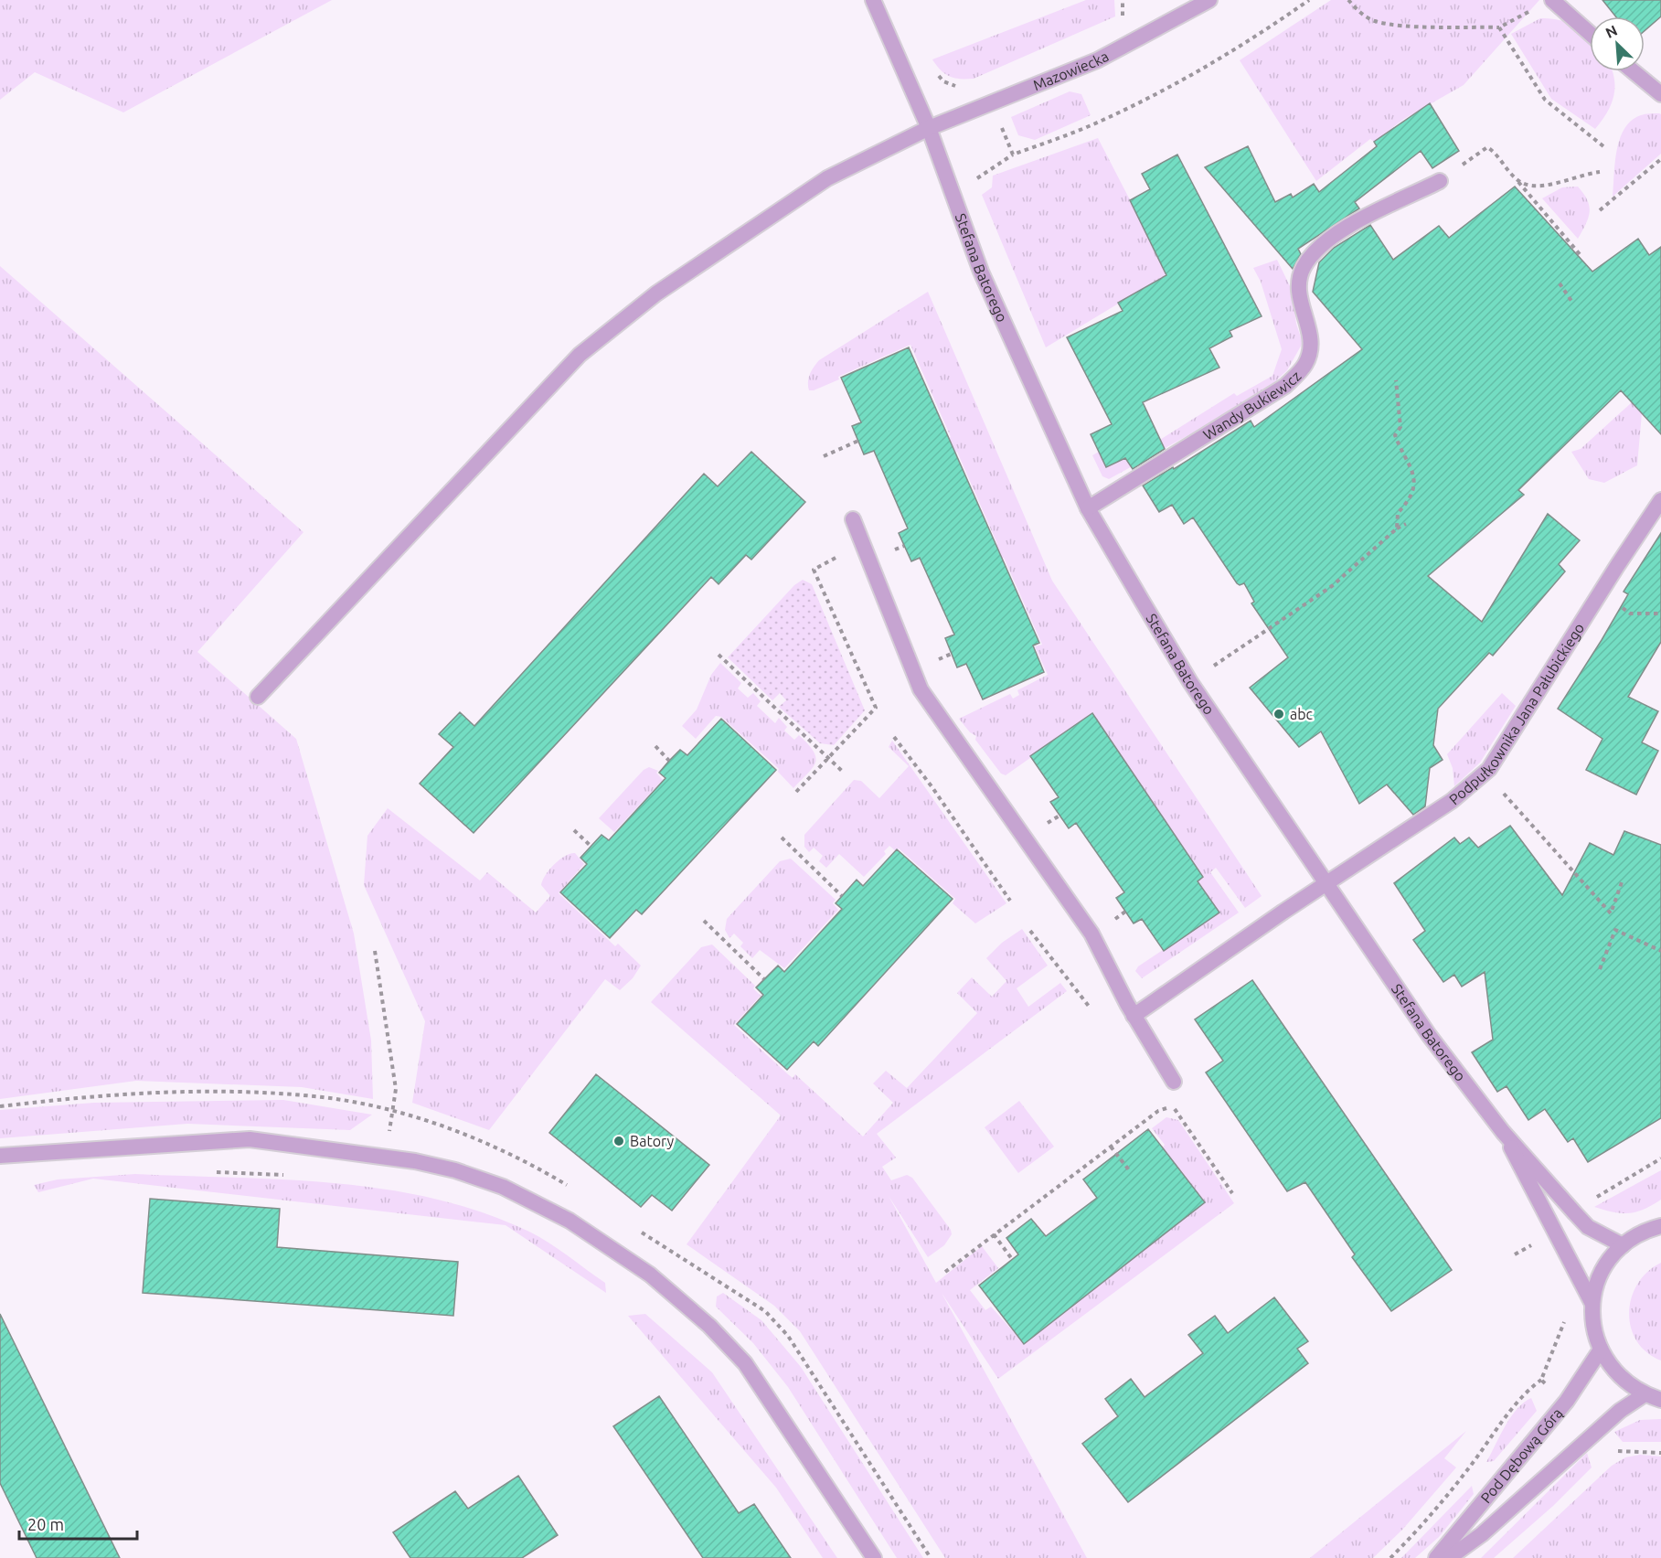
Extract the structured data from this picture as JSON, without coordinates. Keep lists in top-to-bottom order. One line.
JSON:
{"streets":{"street":["Mazowiecka","Stefana Batorego","Wandy Bukiewicz","Podpułkownika Jana Pałubickiego","Pod Dębową Górą"]},"crossings":[["Mazowiecka","Stefana Batorego"],["Stefana Batorego","Wandy Bukiewicz"],["Stefana Batorego","Podpułkownika Jana Pałubickiego"]],"places":["abc","Batory"],"scale_bar":"20 m","north":"top left"}
